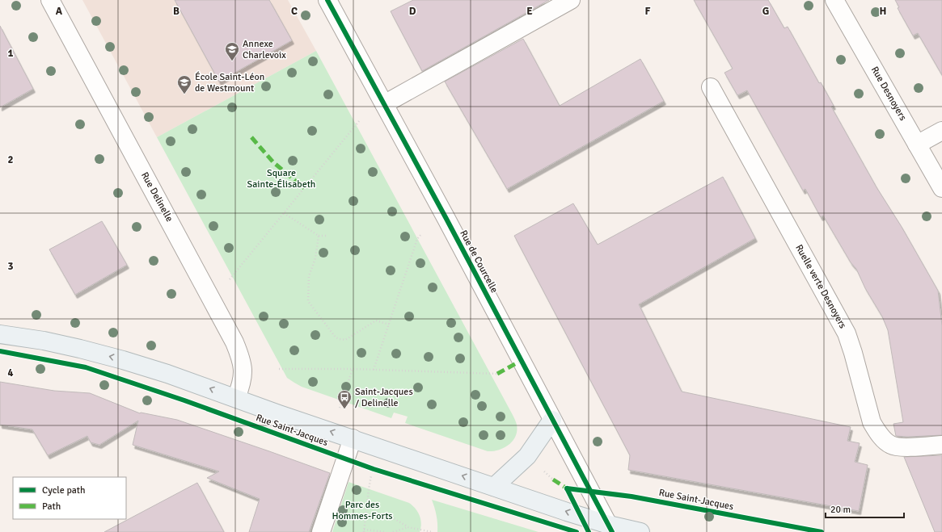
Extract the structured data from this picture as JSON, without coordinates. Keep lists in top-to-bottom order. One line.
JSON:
{"streets":{"main road":["Rue Saint-Jacques"],"street":["Rue Desnoyers","Rue Delinelle","Rue de Courcelle","Ruelle verte Desnoyers"]},"crossings":[["Rue Delinelle","Rue Saint-Jacques"],["Rue de Courcelle","Rue Saint-Jacques"]],"one_way":["Rue Saint-Jacques"],"parks":["Square Sainte-Élisabeth","Parc des Hommes-Forts"],"places":{"school or university":["Annexe Charlevoix","École Saint-Léon de Westmount"],"bus stop":["Saint-Jacques / Delinelle"]},"legend":["Cycle path","Path"],"scale_bar":"20 m","grid":{"columns":["A","B","C","D","E","F","G","H"],"rows":["1","2","3","4"]}}
